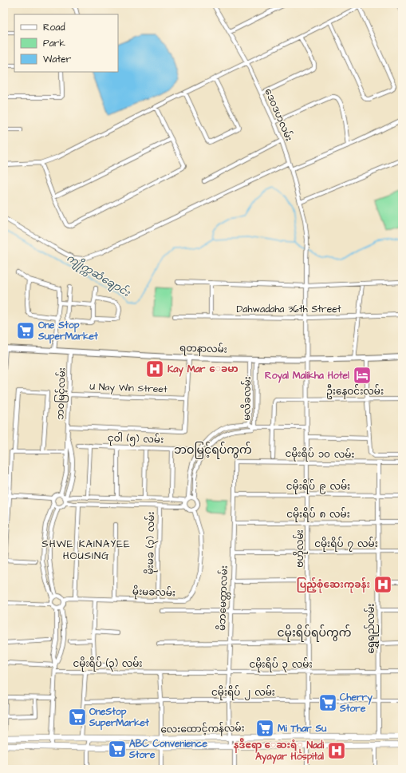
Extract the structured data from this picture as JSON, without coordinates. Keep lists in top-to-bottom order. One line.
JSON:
{"streets":{"main road":["ရတနာလမ်း","လေးထောင့်ကန်လမ်း"],"street":["ဒေဝဒဟလမ်း","Dahwadaha 36th Street","U Nay Win Street","ဦးနေဝင်းလမ်း","ဘ၀မြင့်လမ်း","မလိခလမ်း","ငုဝါ (၅) လမ်း","ငမိုးရိပ် ၁၀ လမ်း","ငမိုးရိပ် ၉ လမ်း","ငမိုးရိပ် ၈ လမ်း","မိုးမခ (၃) လမ်း","ငမိုးရိပ် ၇ လမ်း","ဗဟိုလမ်း","မိုးမခလမ်း","မိဘမေတ္တာလမ်း","ရွှေရည်လမ်း","ငမိုးရိပ် (၃) လမ်း","ငမိုးရိပ် ၃ လမ်း","ငမိုးရိပ် ၂ လမ်း"]},"crossings":[["ဒေဝဒဟလမ်း","ဗဟိုလမ်း"],["Dahwadaha 36th Street","ဗဟိုလမ်း"],["ရတနာလမ်း","ဘ၀မြင့်လမ်း"],["ရတနာလမ်း","မလိခလမ်း"],["ရတနာလမ်း","ဗဟိုလမ်း"],["U Nay Win Street","ဘ၀မြင့်လမ်း"],["ဦးနေဝင်းလမ်း","ဗဟိုလမ်း"],["မလိခလမ်း","မိုးမခလမ်း"],["ငမိုးရိပ် ၁၀ လမ်း","ဗဟိုလမ်း"],["ငမိုးရိပ် ၁၀ လမ်း","မိဘမေတ္တာလမ်း"],["ငမိုးရိပ် ၁၀ လမ်း","ရွှေရည်လမ်း"],["ငမိုးရိပ် ၉ လမ်း","ဗဟိုလမ်း"],["ငမိုးရိပ် ၉ လမ်း","မိဘမေတ္တာလမ်း"],["ငမိုးရိပ် ၉ လမ်း","ရွှေရည်လမ်း"],["ငမိုးရိပ် ၈ လမ်း","ဗဟိုလမ်း"],["ငမိုးရိပ် ၈ လမ်း","မိဘမေတ္တာလမ်း"],["ငမိုးရိပ် ၈ လမ်း","ရွှေရည်လမ်း"],["မိုးမခ (၃) လမ်း","မိုးမခလမ်း"],["ငမိုးရိပ် ၇ လမ်း","ဗဟိုလမ်း"],["ငမိုးရိပ် ၇ လမ်း","မိဘမေတ္တာလမ်း"],["ငမိုးရိပ် ၇ လမ်း","ရွှေရည်လမ်း"],["ဗဟိုလမ်း","ငမိုးရိပ် ၃ လမ်း"],["ဗဟိုလမ်း","ငမိုးရိပ် ၂ လမ်း"],["ဗဟိုလမ်း","လေးထောင့်ကန်လမ်း"],["မိဘမေတ္တာလမ်း","ငမိုးရိပ် ၃ လမ်း"],["မိဘမေတ္တာလမ်း","ငမိုးရိပ် ၂ လမ်း"],["မိဘမေတ္တာလမ်း","လေးထောင့်ကန်လမ်း"],["ရွှေရည်လမ်း","ငမိုးရိပ် ၃ လမ်း"],["ရွှေရည်လမ်း","ငမိုးရိပ် ၂ လမ်း"],["ရွှေရည်လမ်း","လေးထောင့်ကန်လမ်း"],["ငမိုးရိပ် (၃) လမ်း","ငမိုးရိပ် ၃ လမ်း"]],"districts":["ဘဝမြင့်ရပ်ကွက်","SHWE KAINAYEE HOUSING","ငမိုးရိပ်ရပ်ကွက်"],"water":["ကျိုက္ကဆံချောင်း"],"places":{"supermarket":["One Stop SuperMarket","Cherry Store","OneStop SuperMarket","Mi Thar Su","ABC Convenience Store"],"hospital":["Kay Mar ေခမာ","ပြည့်စုံဆေးကုခန်း","နဒီဧရာ ေဆးရံု Nadi Ayayar Hospital"],"hotel":["Royal Malikha Hotel"]},"legend":["Road","Park","Water"]}
